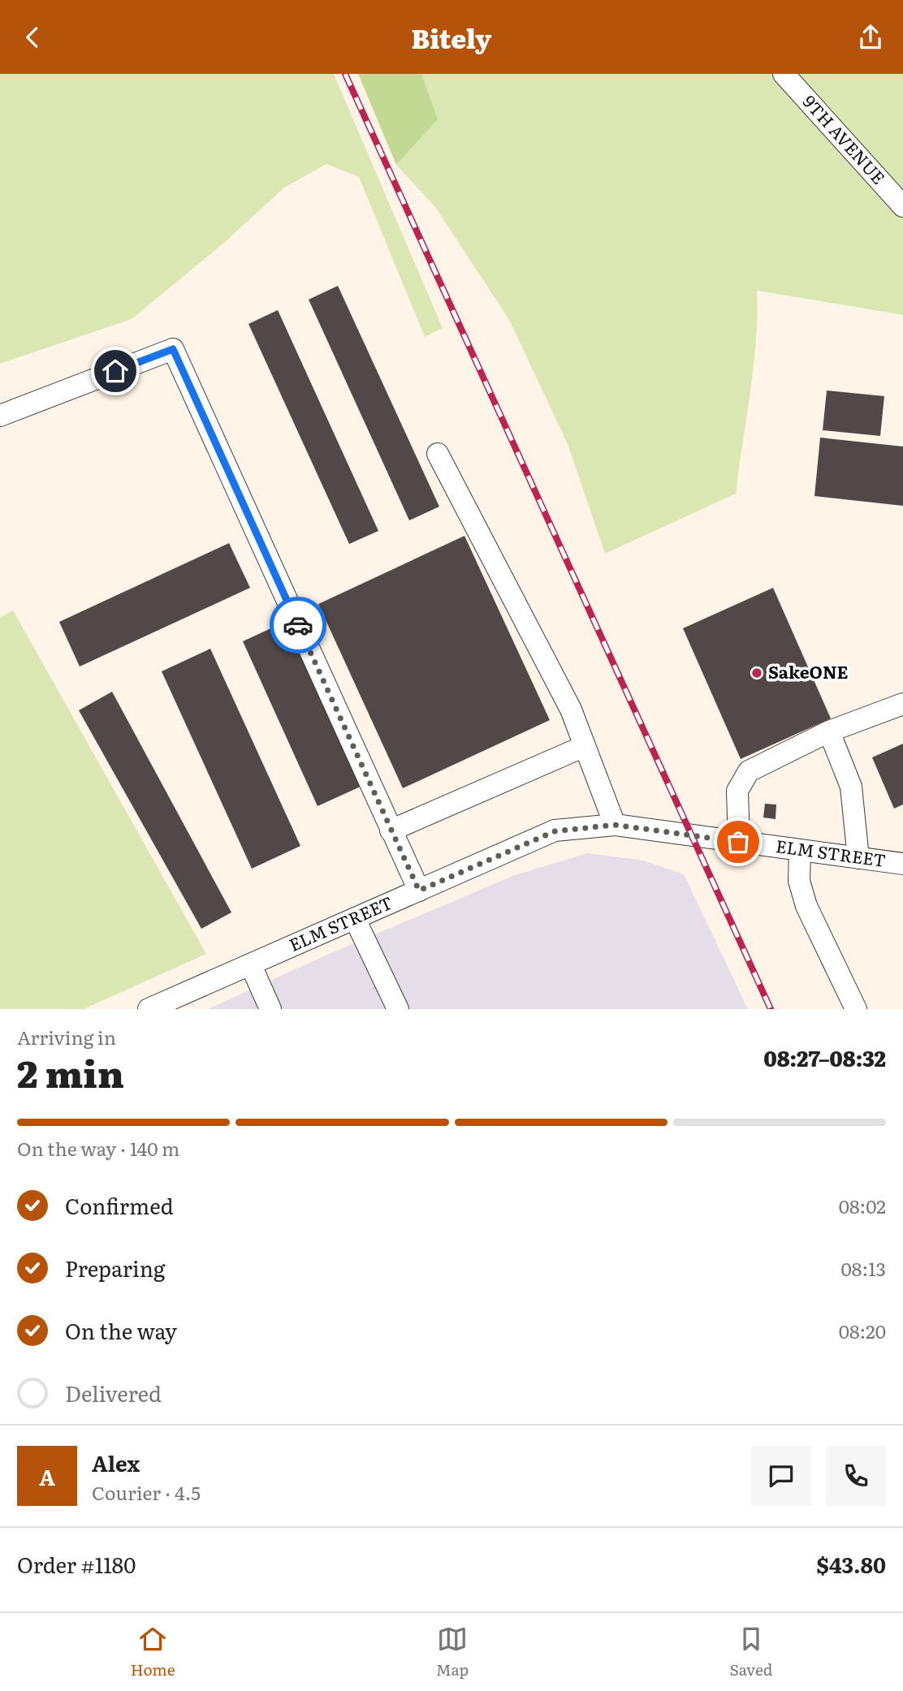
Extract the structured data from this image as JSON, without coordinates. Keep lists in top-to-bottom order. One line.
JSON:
{"streets":{"street":["9TH AVENUE","ELM STREET"]},"places":["SakeONE"],"page":{"header":"Bitely","heading":["2 min","Arriving in","08:27–08:32"],"panel":["Alex","Courier · 4.5","Order #1180","$43.80"],"bar":"On the way · 140 m","list":[["Confirmed","08:02"],["Preparing","08:13"],["On the way","08:20"],"Delivered"],"round":"A","tabs":["Home","Map","Saved"]}}
